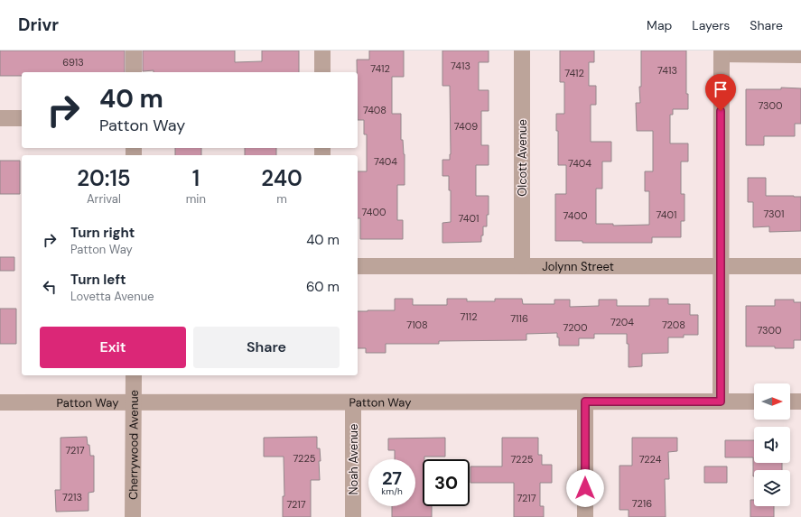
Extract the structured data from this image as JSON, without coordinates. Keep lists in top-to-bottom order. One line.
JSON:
{"streets":{"street":["Olcott Avenue","Jolynn Street","Patton Way","Cherrywood Avenue","Noah Avenue"]},"crossings":[["Olcott Avenue","Jolynn Street"],["Patton Way","Cherrywood Avenue"],["Patton Way","Noah Avenue"]],"house_numbers":["6913","7413","7412","7413","7412","7300","7408","7409","7404","7404","7400","7301","7401","7400","7401","7112","7116","7204","7108","7208","7200","7300","7217","7225","7225","7224","7213","7217","7216","7217"],"north":"right","page":{"header":"Drivr","nav":["Map","Layers","Share"],"turn":["40 m","Patton Way"],"eta":["20:15","Arrival","1","min","240","m"],"list":[{"name":"Turn right","note":"Patton Way","value":"40 m"},{"name":"Turn left","note":"Lovetta Avenue","value":"60 m"}],"buttons":["Exit","Share"],"speed":"27 km/h","limit":"30"}}
